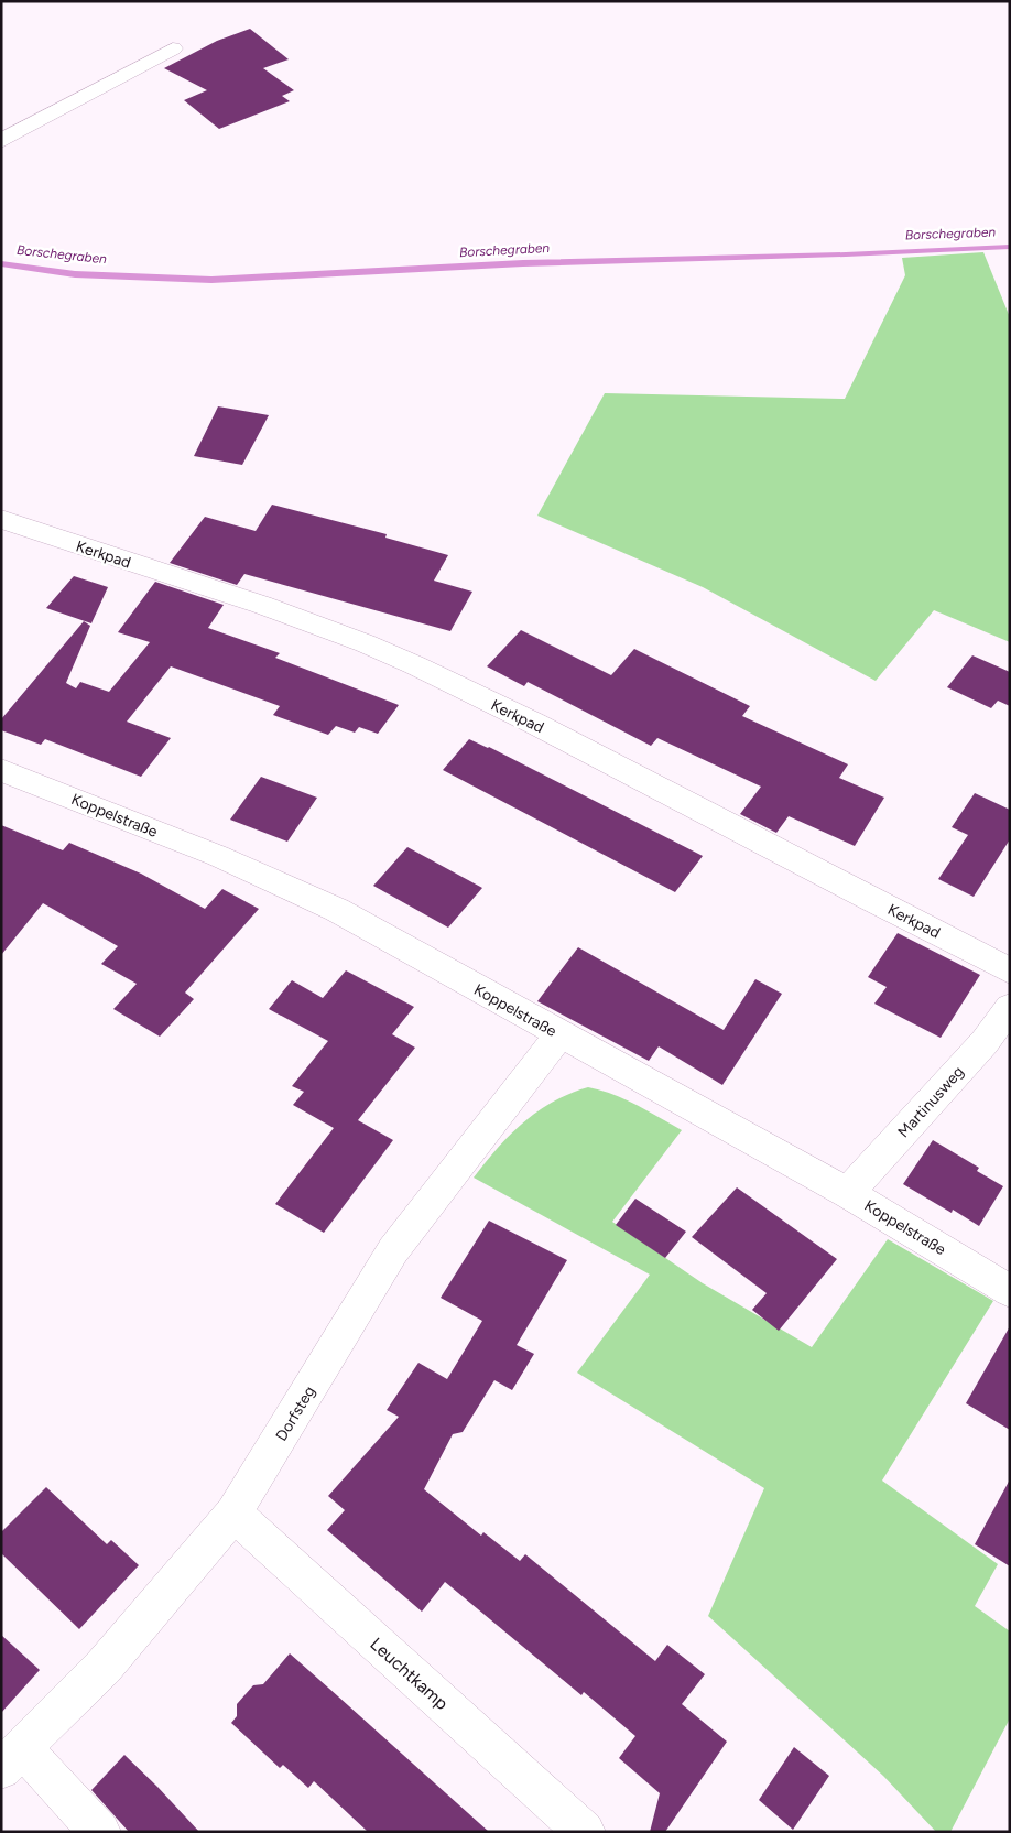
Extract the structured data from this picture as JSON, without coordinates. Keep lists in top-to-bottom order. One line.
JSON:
{"streets":{"street":["Kerkpad","Koppelstraße","Martinusweg","Dorfsteg","Leuchtkamp"]},"crossings":[["Koppelstraße","Martinusweg"],["Koppelstraße","Dorfsteg"],["Dorfsteg","Leuchtkamp"]],"water":["Borschegraben"]}
